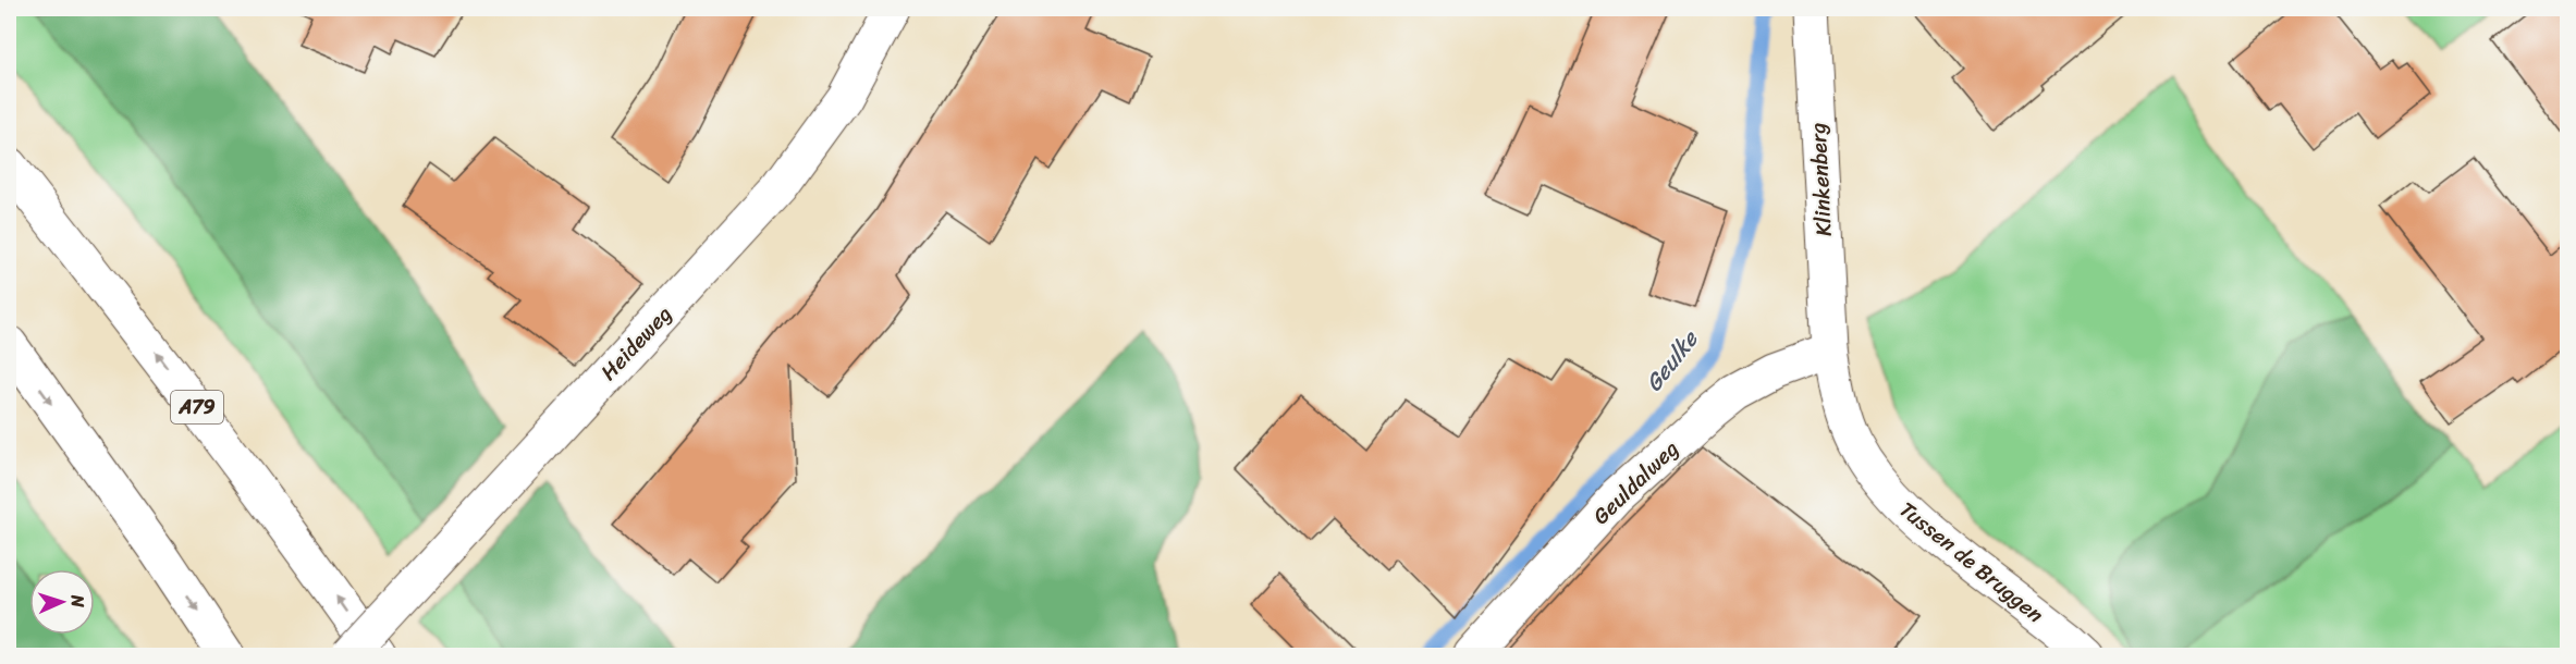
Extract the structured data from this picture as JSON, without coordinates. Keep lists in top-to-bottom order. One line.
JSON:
{"streets":{"main road":["Klinkenberg","Heideweg","A79","Geuldalweg","Tussen de Bruggen"]},"crossings":[["Klinkenberg","Geuldalweg"],["Klinkenberg","Tussen de Bruggen"],["Geuldalweg","Tussen de Bruggen"]],"water":["Geulke"],"north":"right"}
